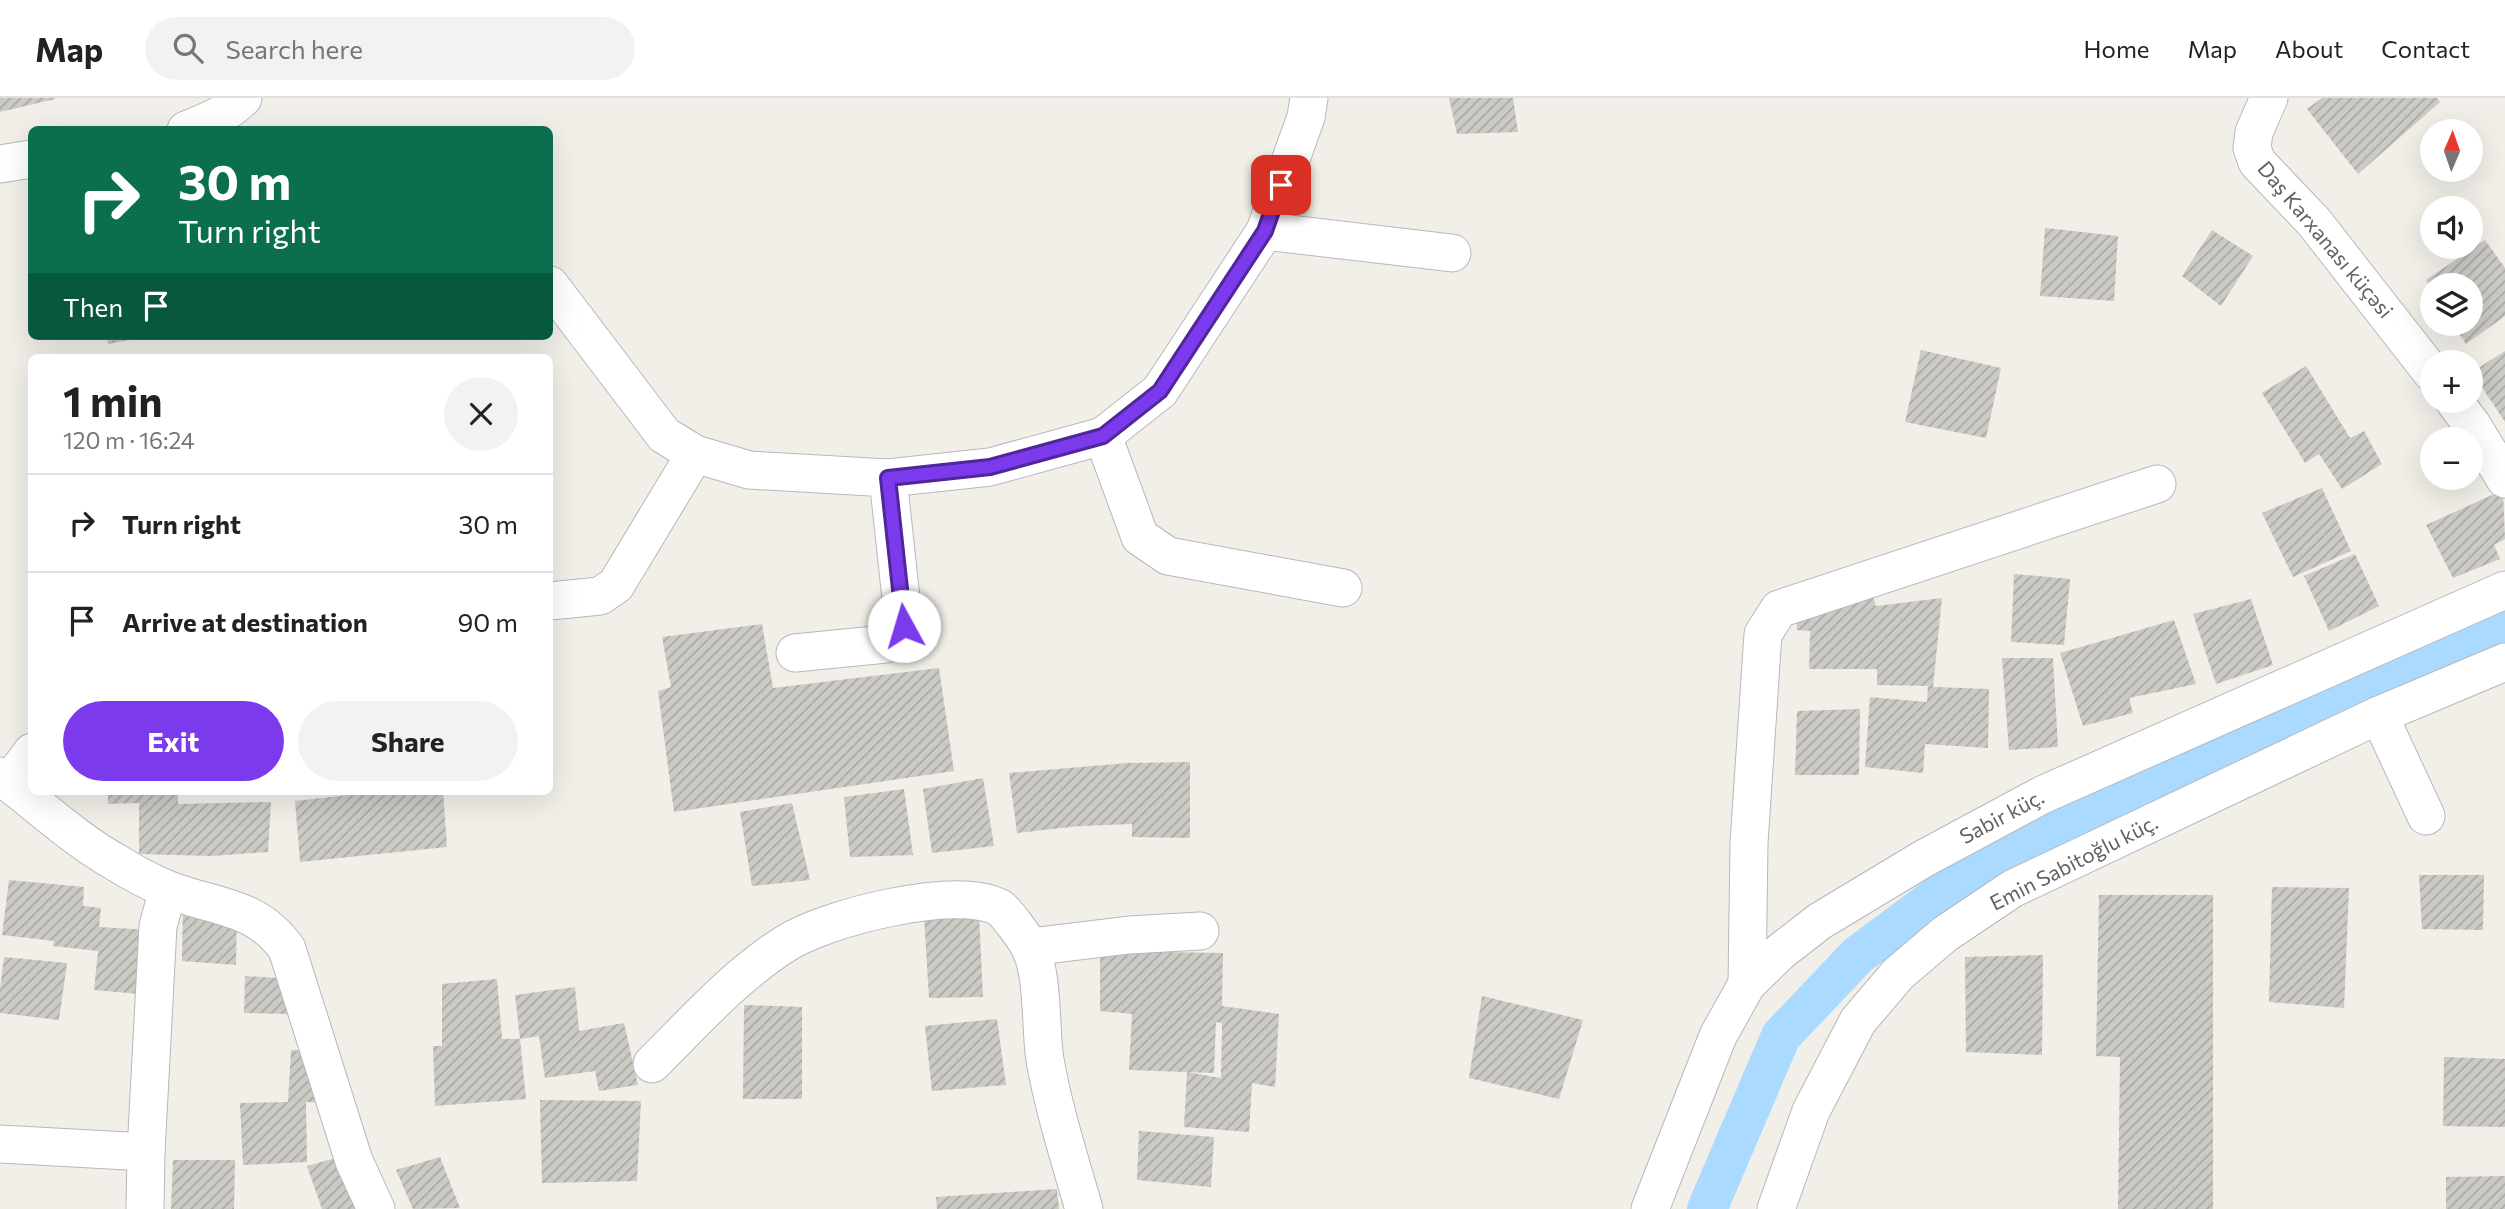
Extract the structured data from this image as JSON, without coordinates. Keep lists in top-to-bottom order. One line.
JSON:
{"streets":{"street":["Daş Karxanası küçəsi","Sabir küç.","Emin Sabitoğlu küç."]},"north":"top","page":{"header":"Map","search":"Search here","nav":["Home","Map","About","Contact"],"map_buttons":["+","−"],"turn":["30 m","Turn right"],"then":"Then","heading":["1 min","120 m · 16:24"],"list":[{"name":"Turn right","value":"30 m"},{"name":"Arrive at destination","value":"90 m"}],"buttons":["Exit","Share"]}}
